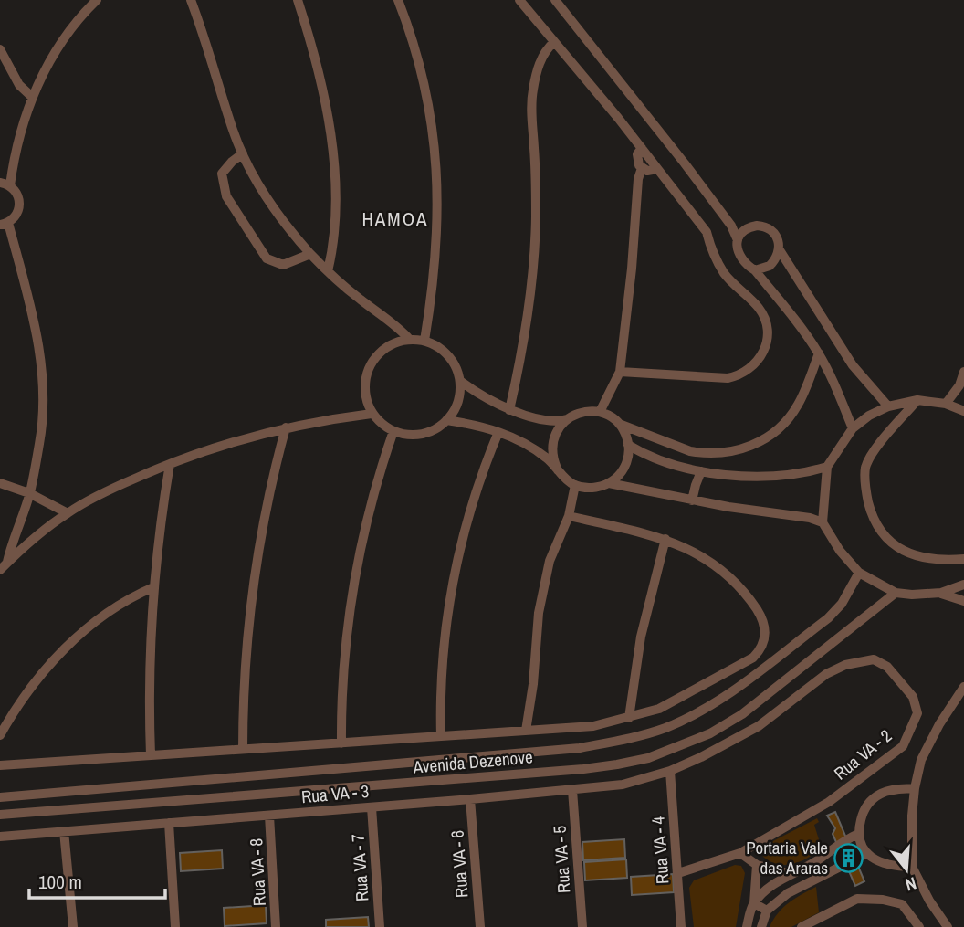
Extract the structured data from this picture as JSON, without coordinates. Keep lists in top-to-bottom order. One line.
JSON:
{"streets":{"street":["Rua VA - 2","Avenida Dezenove","Rua VA - 3","Rua VA - 4","Rua VA - 5","Rua VA - 6","Rua VA - 7","Rua VA - 8"]},"crossings":[["Rua VA - 2","Rua VA - 3"],["Rua VA - 2","Rua VA - 4"],["Rua VA - 3","Rua VA - 4"],["Rua VA - 3","Rua VA - 5"],["Rua VA - 3","Rua VA - 6"],["Rua VA - 3","Rua VA - 7"],["Rua VA - 3","Rua VA - 8"]],"districts":["HAMOA"],"places":{"building":["Portaria Vale das Araras"]},"scale_bar":"100 m","north":"bottom"}
